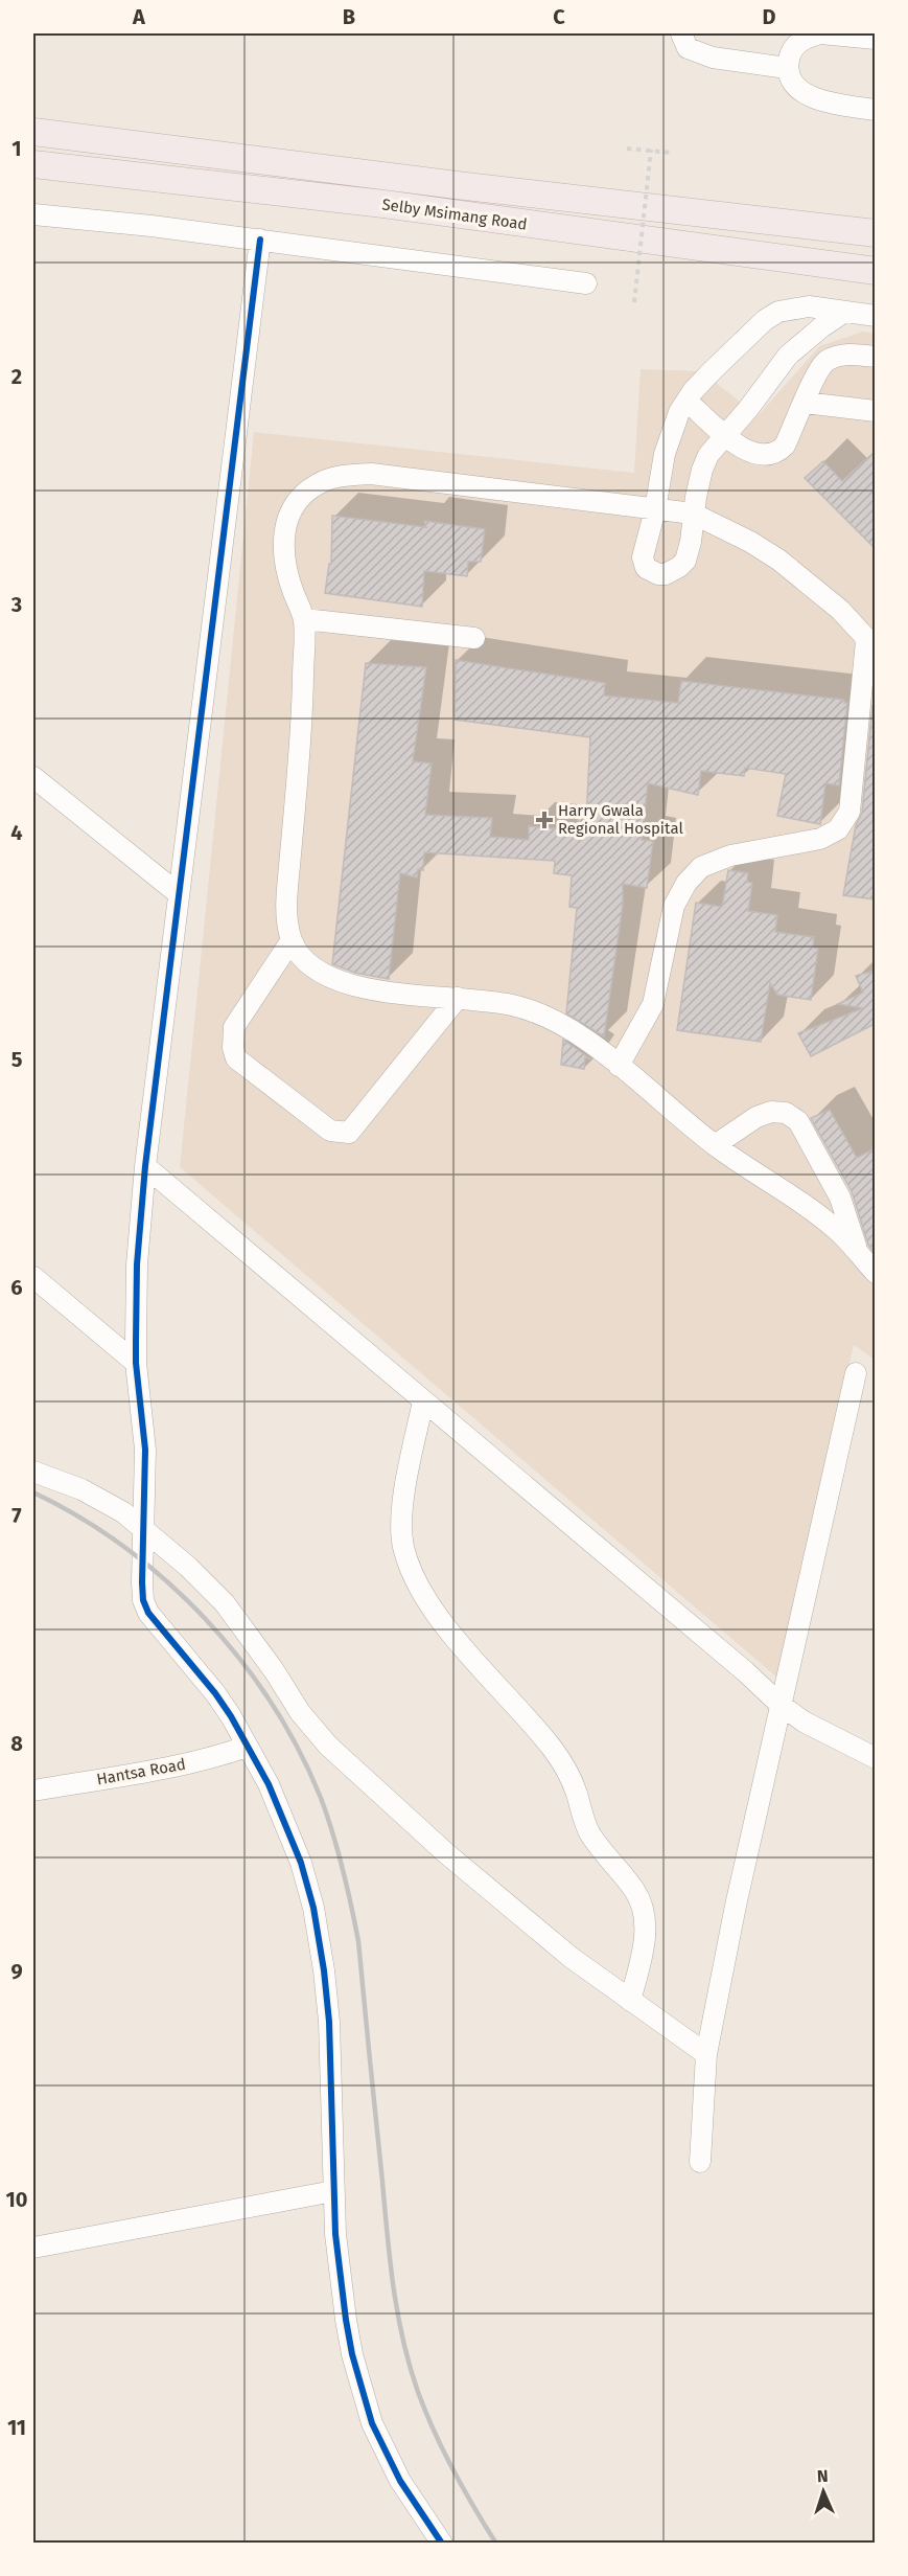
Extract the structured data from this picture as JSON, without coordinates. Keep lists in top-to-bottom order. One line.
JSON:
{"streets":{"main road":["Selby Msimang Road"],"street":["Hantsa Road"]},"places":{"health":["Harry Gwala Regional Hospital"]},"north":"top","grid":{"columns":["A","B","C","D"],"rows":["1","2","3","4","5","6","7","8","9","10","11"]}}
